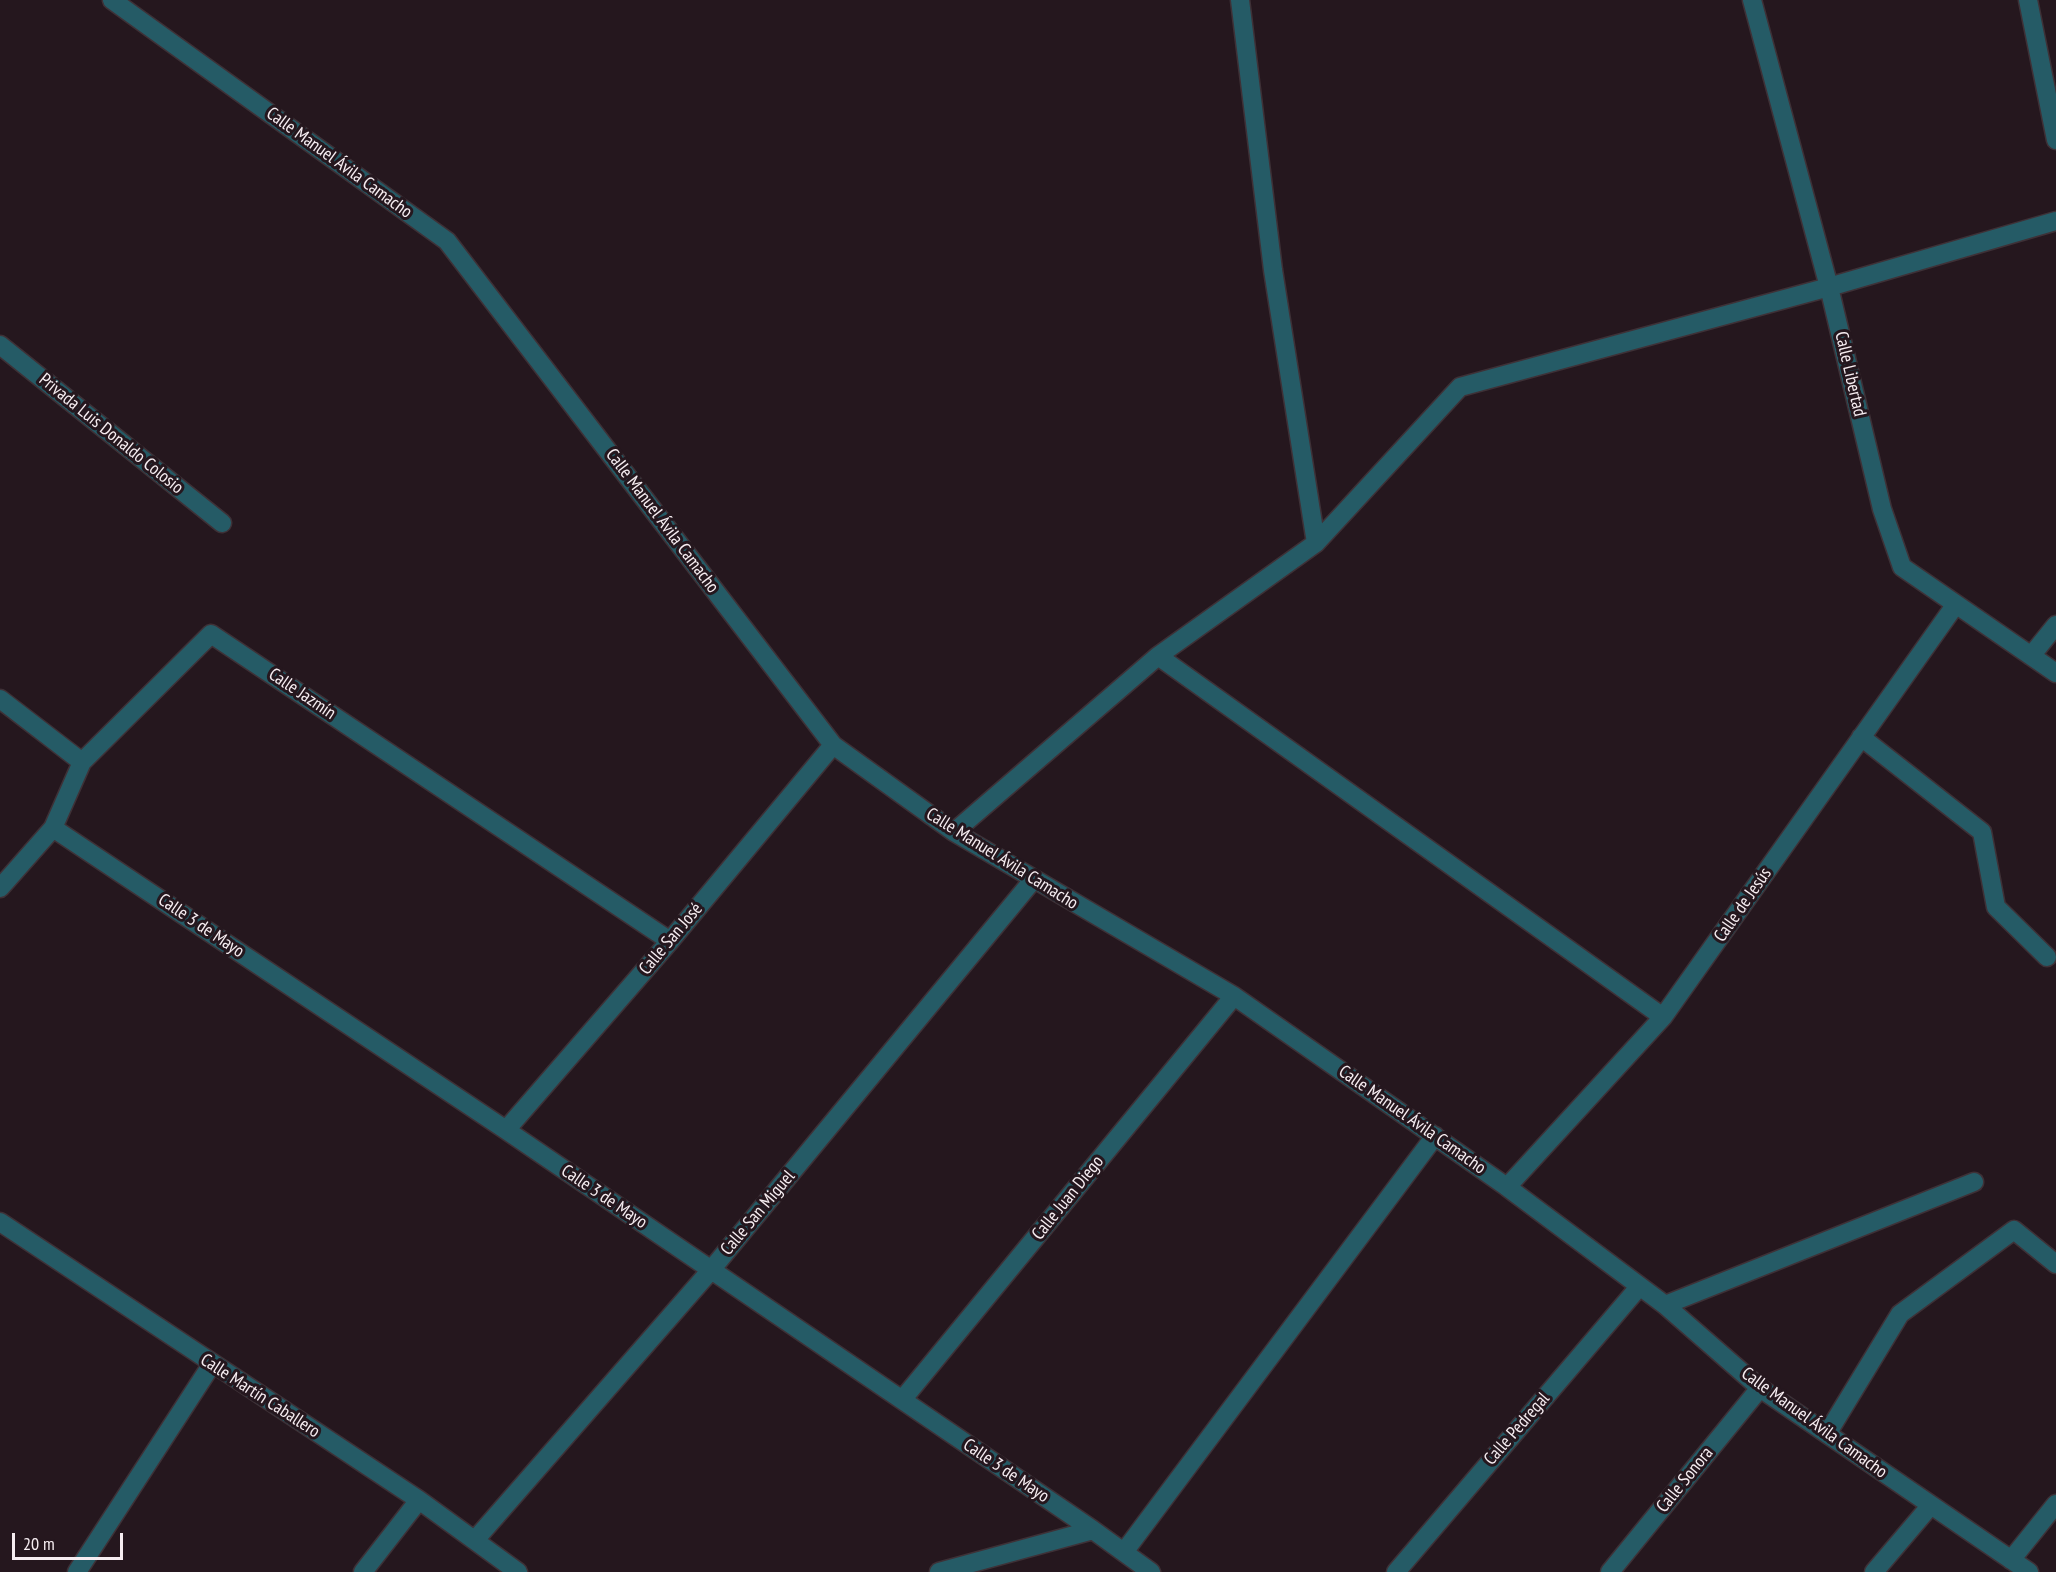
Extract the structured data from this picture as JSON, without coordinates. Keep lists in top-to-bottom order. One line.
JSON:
{"streets":{"street":["Calle Manuel Ávila Camacho","Calle Libertad","Privada Luis Donaldo Colosio","Calle Jazmín","Calle de Jesús","Calle 3 de Mayo","Calle San José","Calle Juan Diego","Calle San Miguel","Calle Martín Caballero","Calle Pedregal","Calle Sonora"]},"crossings":[["Calle Manuel Ávila Camacho","Calle de Jesús"],["Calle Manuel Ávila Camacho","Calle San José"],["Calle Manuel Ávila Camacho","Calle Juan Diego"],["Calle Manuel Ávila Camacho","Calle San Miguel"],["Calle Manuel Ávila Camacho","Calle Pedregal"],["Calle Manuel Ávila Camacho","Calle Sonora"],["Calle Libertad","Calle de Jesús"],["Calle Jazmín","Calle 3 de Mayo"],["Calle Jazmín","Calle San José"],["Calle 3 de Mayo","Calle San José"],["Calle 3 de Mayo","Calle Juan Diego"],["Calle 3 de Mayo","Calle San Miguel"],["Calle San Miguel","Calle Martín Caballero"]],"scale_bar":"20 m"}
